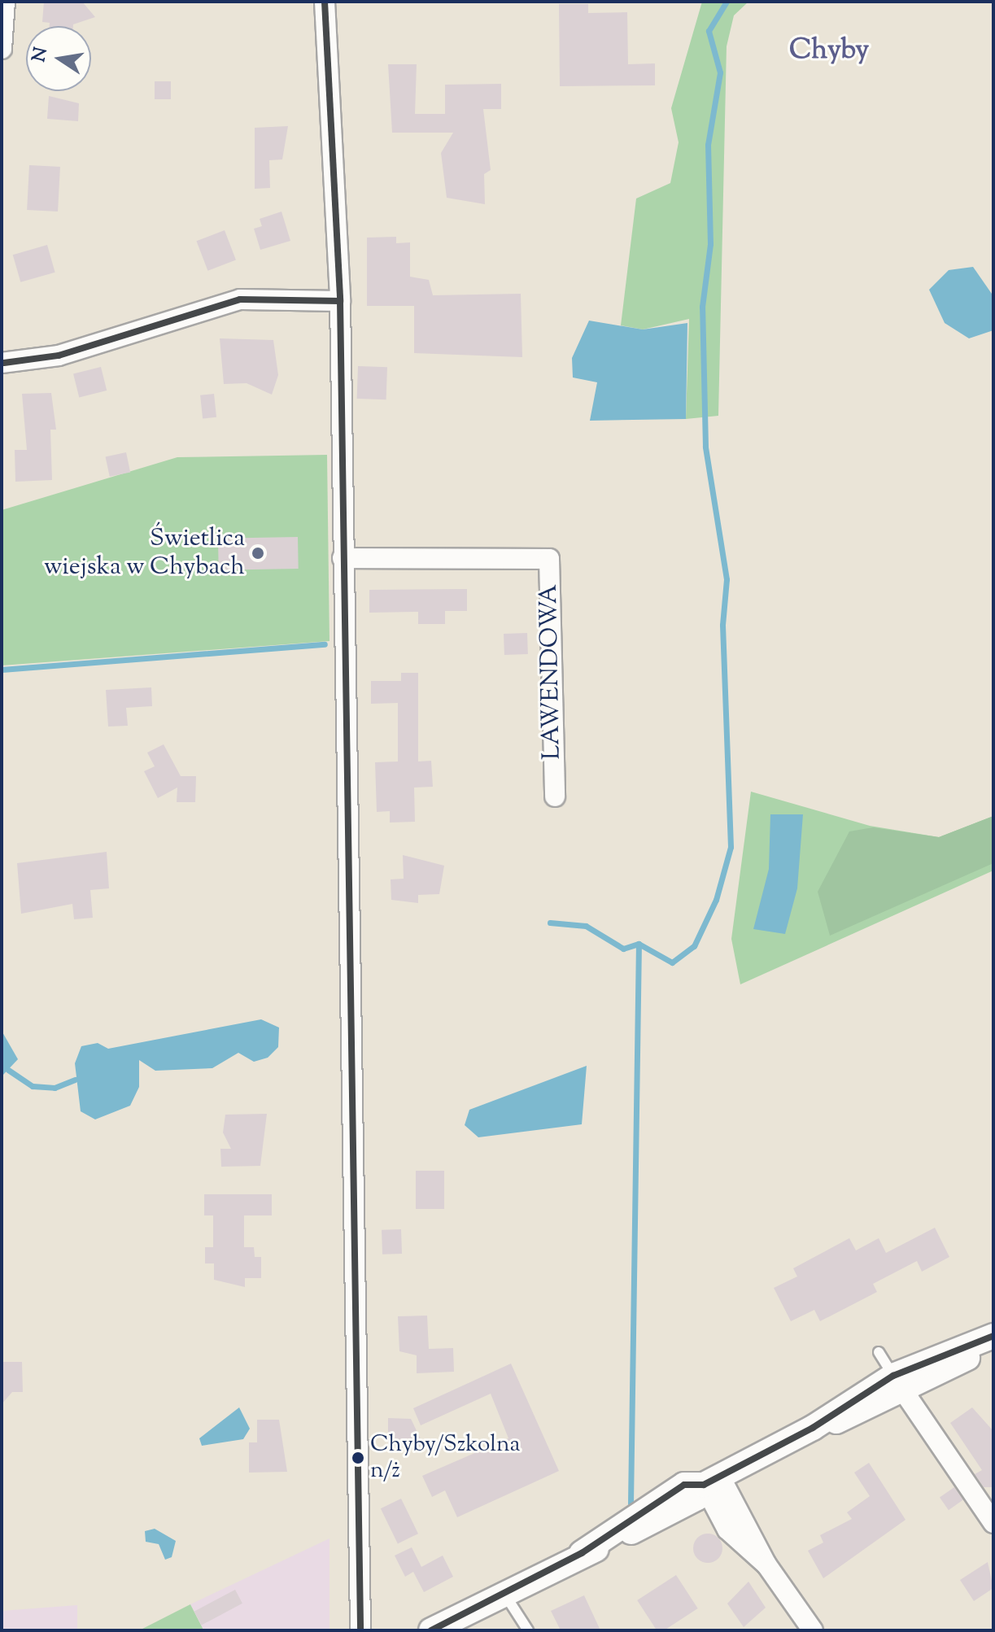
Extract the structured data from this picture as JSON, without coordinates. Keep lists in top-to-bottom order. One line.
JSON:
{"streets":{"street":["LAWENDOWA"]},"districts":["Chyby"],"places":["Świetlica wiejska w Chybach","Chyby/Szkolna n/ż"],"north":"left"}
